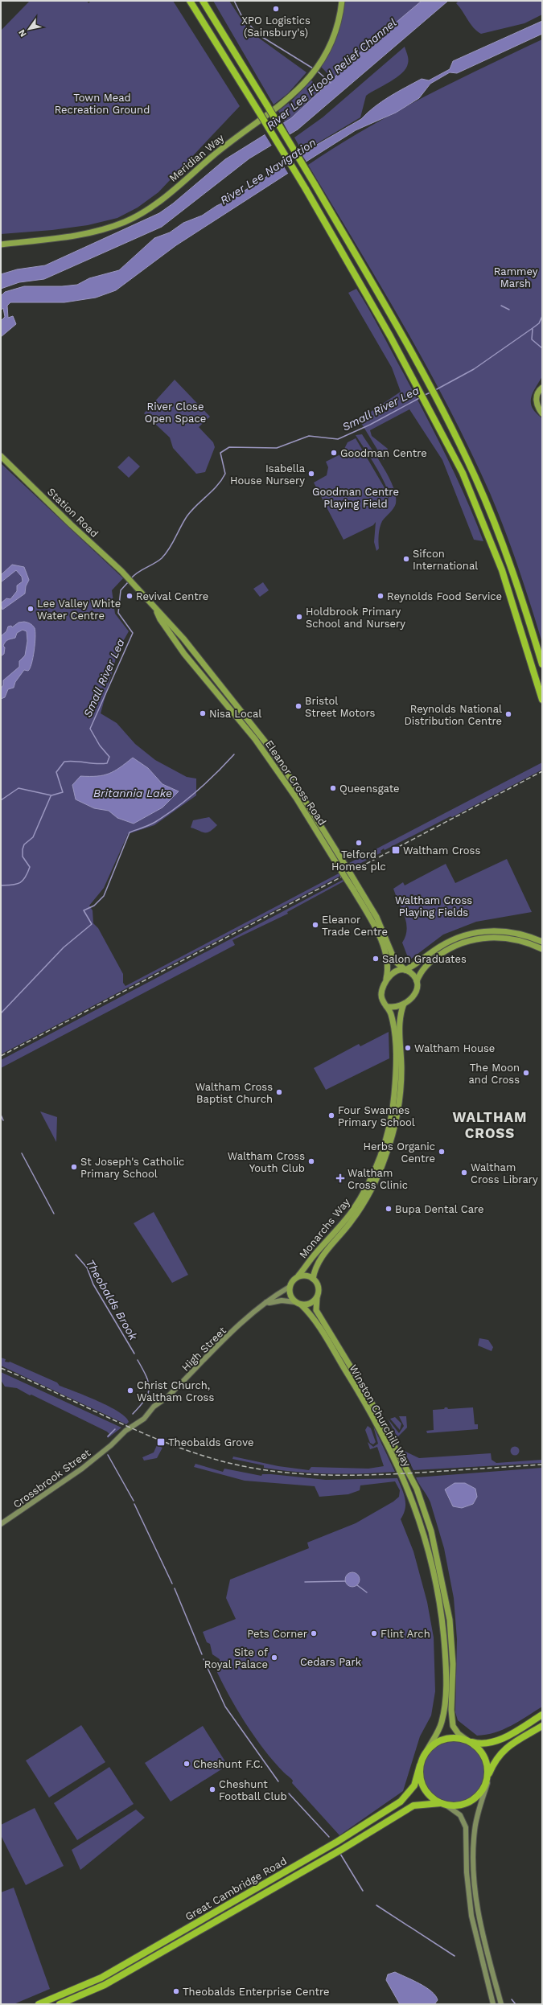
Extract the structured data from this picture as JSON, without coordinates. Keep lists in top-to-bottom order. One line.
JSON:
{"streets":{"highway":["Great Cambridge Road"],"main road":["Meridian Way","Station Road","Eleanor Cross Road","Monarchs Way","High Street","Winston Churchill Way","Crossbrook Street"]},"crossings":[["Station Road","Eleanor Cross Road"],["Eleanor Cross Road","Monarchs Way"],["Monarchs Way","High Street"],["Monarchs Way","Winston Churchill Way"],["High Street","Winston Churchill Way"],["High Street","Crossbrook Street"],["Winston Churchill Way","Great Cambridge Road"]],"districts":["WALTHAM CROSS"],"water":["River Lee Flood Relief Channel","River Lee Navigation","Small River Lea","Britannia Lake","Theobalds Brook"],"parks":["Town Mead Recreation Ground","Rammey Marsh","River Close Open Space","Goodman Centre Playing Field","Waltham Cross Playing Fields","Cedars Park"],"places":{"other":["XPO Logistics (Sainsbury's)","Goodman Centre","Isabella House Nursery","Sifcon International","Revival Centre","Reynolds Food Service","Lee Valley White Water Centre","Holdbrook Primary School and Nursery","Bristol Street Motors","Nisa Local","Reynolds National Distribution Centre","Queensgate","Telford Homes plc","Eleanor Trade Centre","Salon Graduates","Waltham House","The Moon and Cross","Waltham Cross Baptist Church","Four Swannes Primary School","Herbs Organic Centre","Waltham Cross Youth Club","St Joseph's Catholic Primary School","Waltham Cross Library","Bupa Dental Care","Christ Church, Waltham Cross","Pets Corner","Flint Arch","Site of Royal Palace","Cheshunt F.C.","Cheshunt Football Club","Theobalds Enterprise Centre"],"transit":["Waltham Cross","Theobalds Grove"],"health":["Waltham Cross Clinic"]},"north":"bottom left"}
